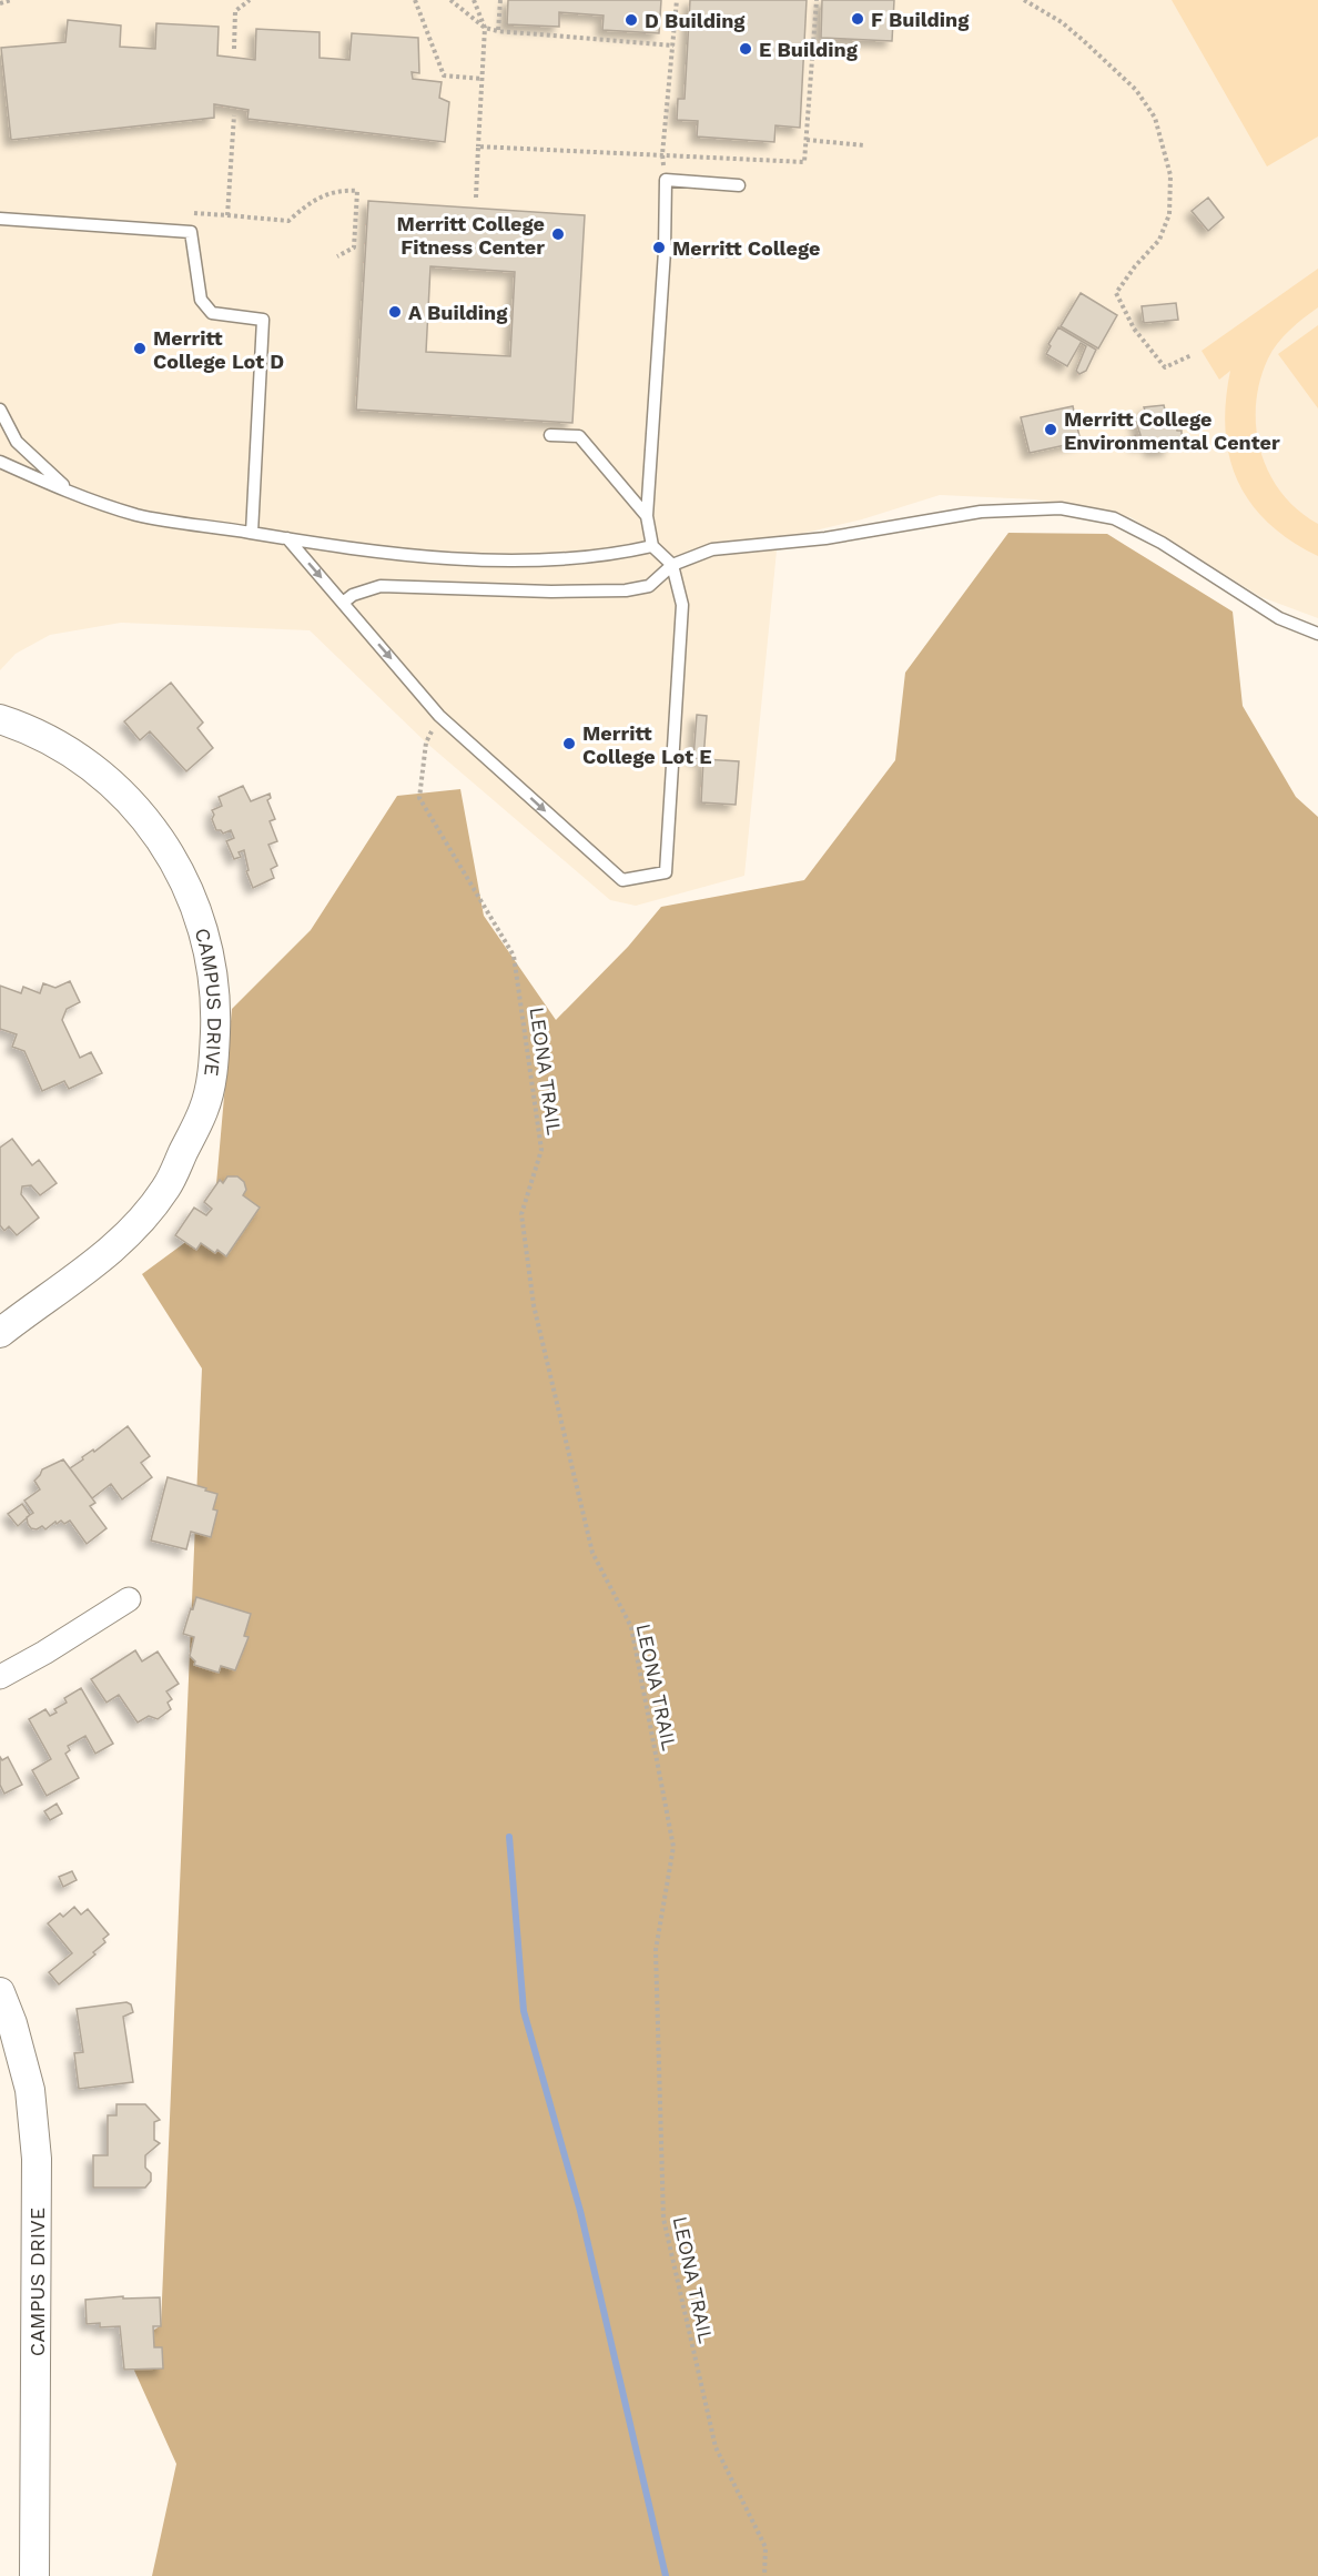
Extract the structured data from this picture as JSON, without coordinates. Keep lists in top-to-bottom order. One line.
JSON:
{"streets":{"street":["CAMPUS DRIVE"],"path":["LEONA TRAIL"]},"places":["F Building","D Building","E Building","Merritt College Fitness Center","Merritt College","A Building","Merritt College Lot D","Merritt College Environmental Center","Merritt College Lot E"]}
